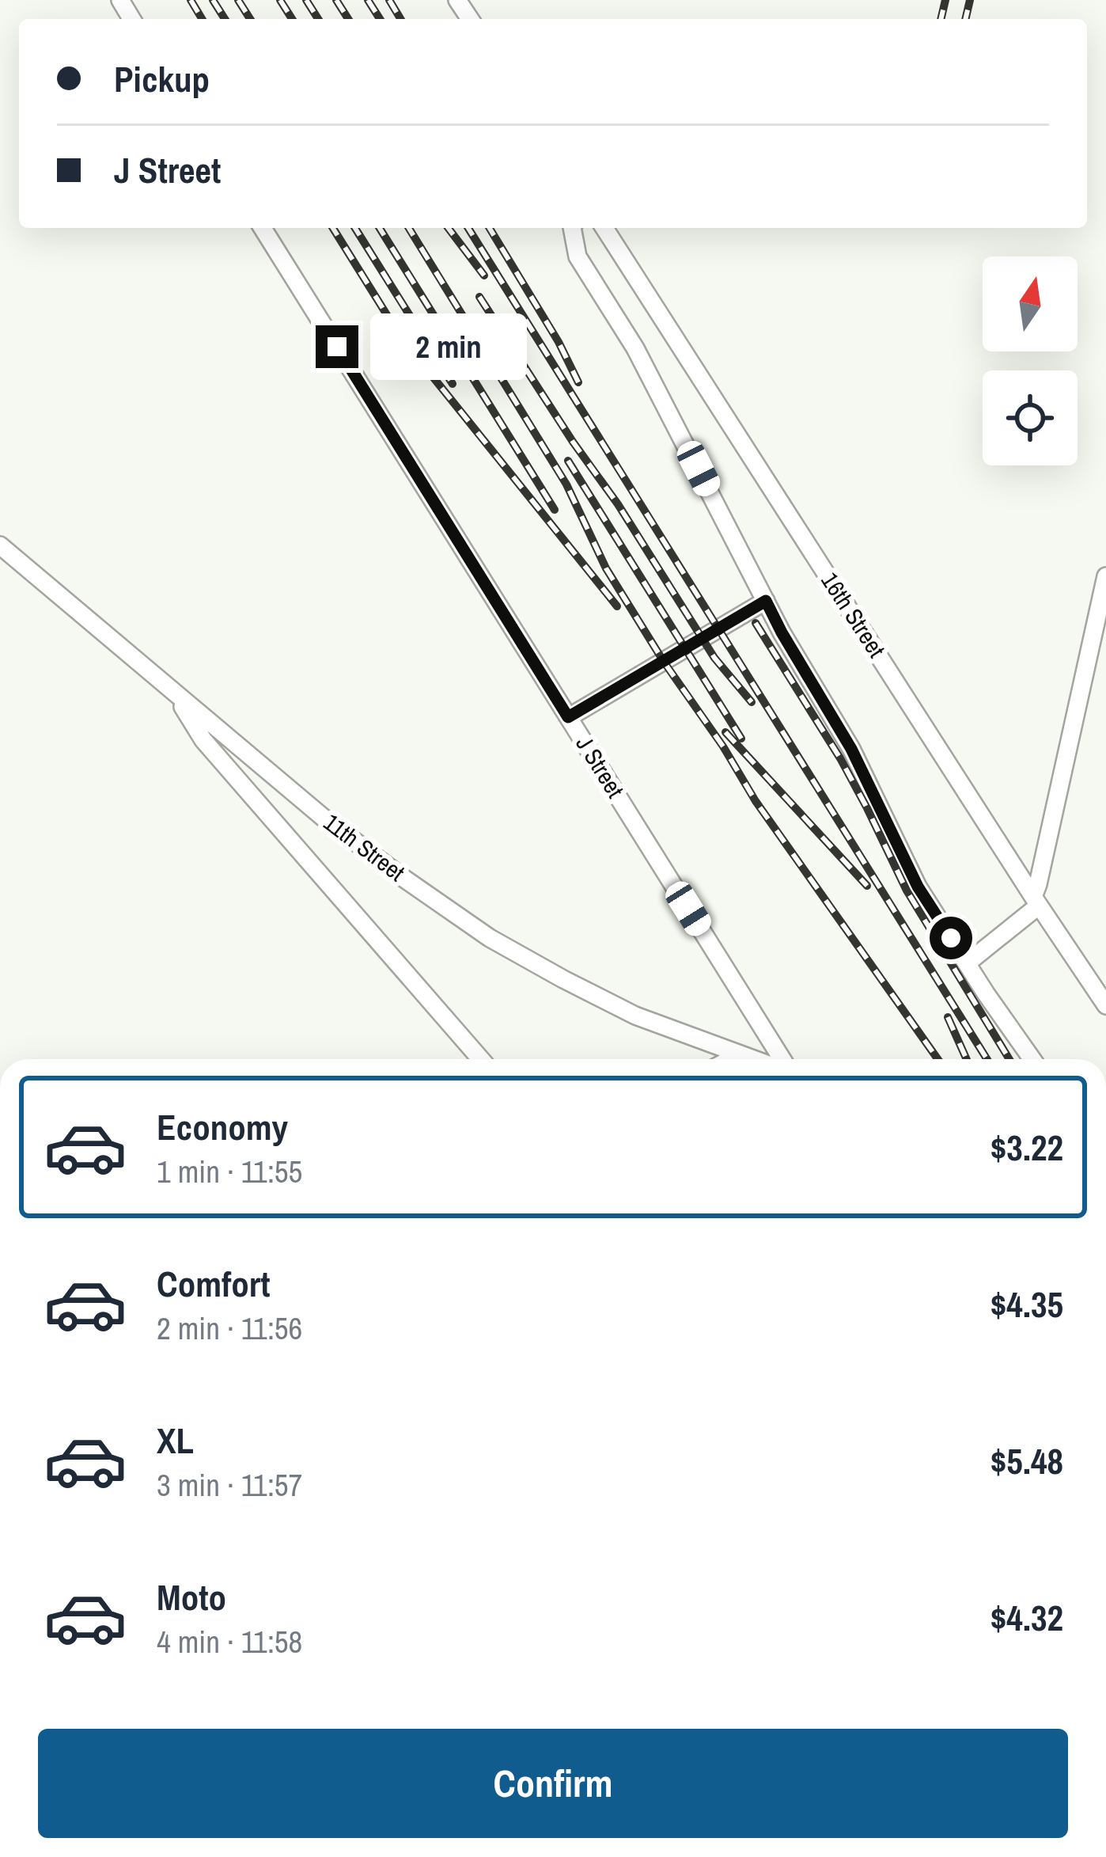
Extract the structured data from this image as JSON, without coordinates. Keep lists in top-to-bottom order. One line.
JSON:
{"streets":{"lane":["16th Street","J Street","11th Street"]},"north":"top","page":{"banner":["Pickup","J Street"],"bubble":"2 min","list":[{"name":"Economy","note":"1 min · 11:55","value":"$3.22"},{"name":"Comfort","note":"2 min · 11:56","value":"$4.35"},{"name":"XL","note":"3 min · 11:57","value":"$5.48"},{"name":"Moto","note":"4 min · 11:58","value":"$4.32"}],"buttons":"Confirm"}}
